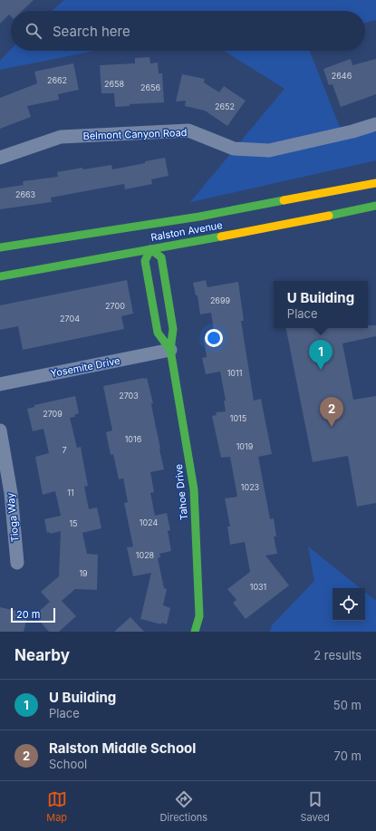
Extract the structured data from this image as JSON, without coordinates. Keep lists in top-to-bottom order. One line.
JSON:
{"streets":{"main road":["Ralston Avenue","Tahoe Drive"],"street":["Belmont Canyon Road","Yosemite Drive","Tioga Way"]},"crossings":[["Ralston Avenue","Tahoe Drive"],["Yosemite Drive","Tahoe Drive"]],"house_numbers":["2646","2662","2658","2656","2652","2663","2699","2700","2704","1011","2703","2709","1015","1016","1019","7","1023","11","1024","15","1028","19","1031"],"scale_bar":"20 m","page":{"search":"Search here","popup":["U Building","Place"],"pins":["1","2"],"scale":"20 m","heading":["Nearby","2 results"],"list":[{"mark":"1","name":"U Building","note":"Place","value":"50 m"},{"mark":"2","name":"Ralston Middle School","note":"School","value":"70 m"}],"nav":["Map","Directions","Saved"]}}
